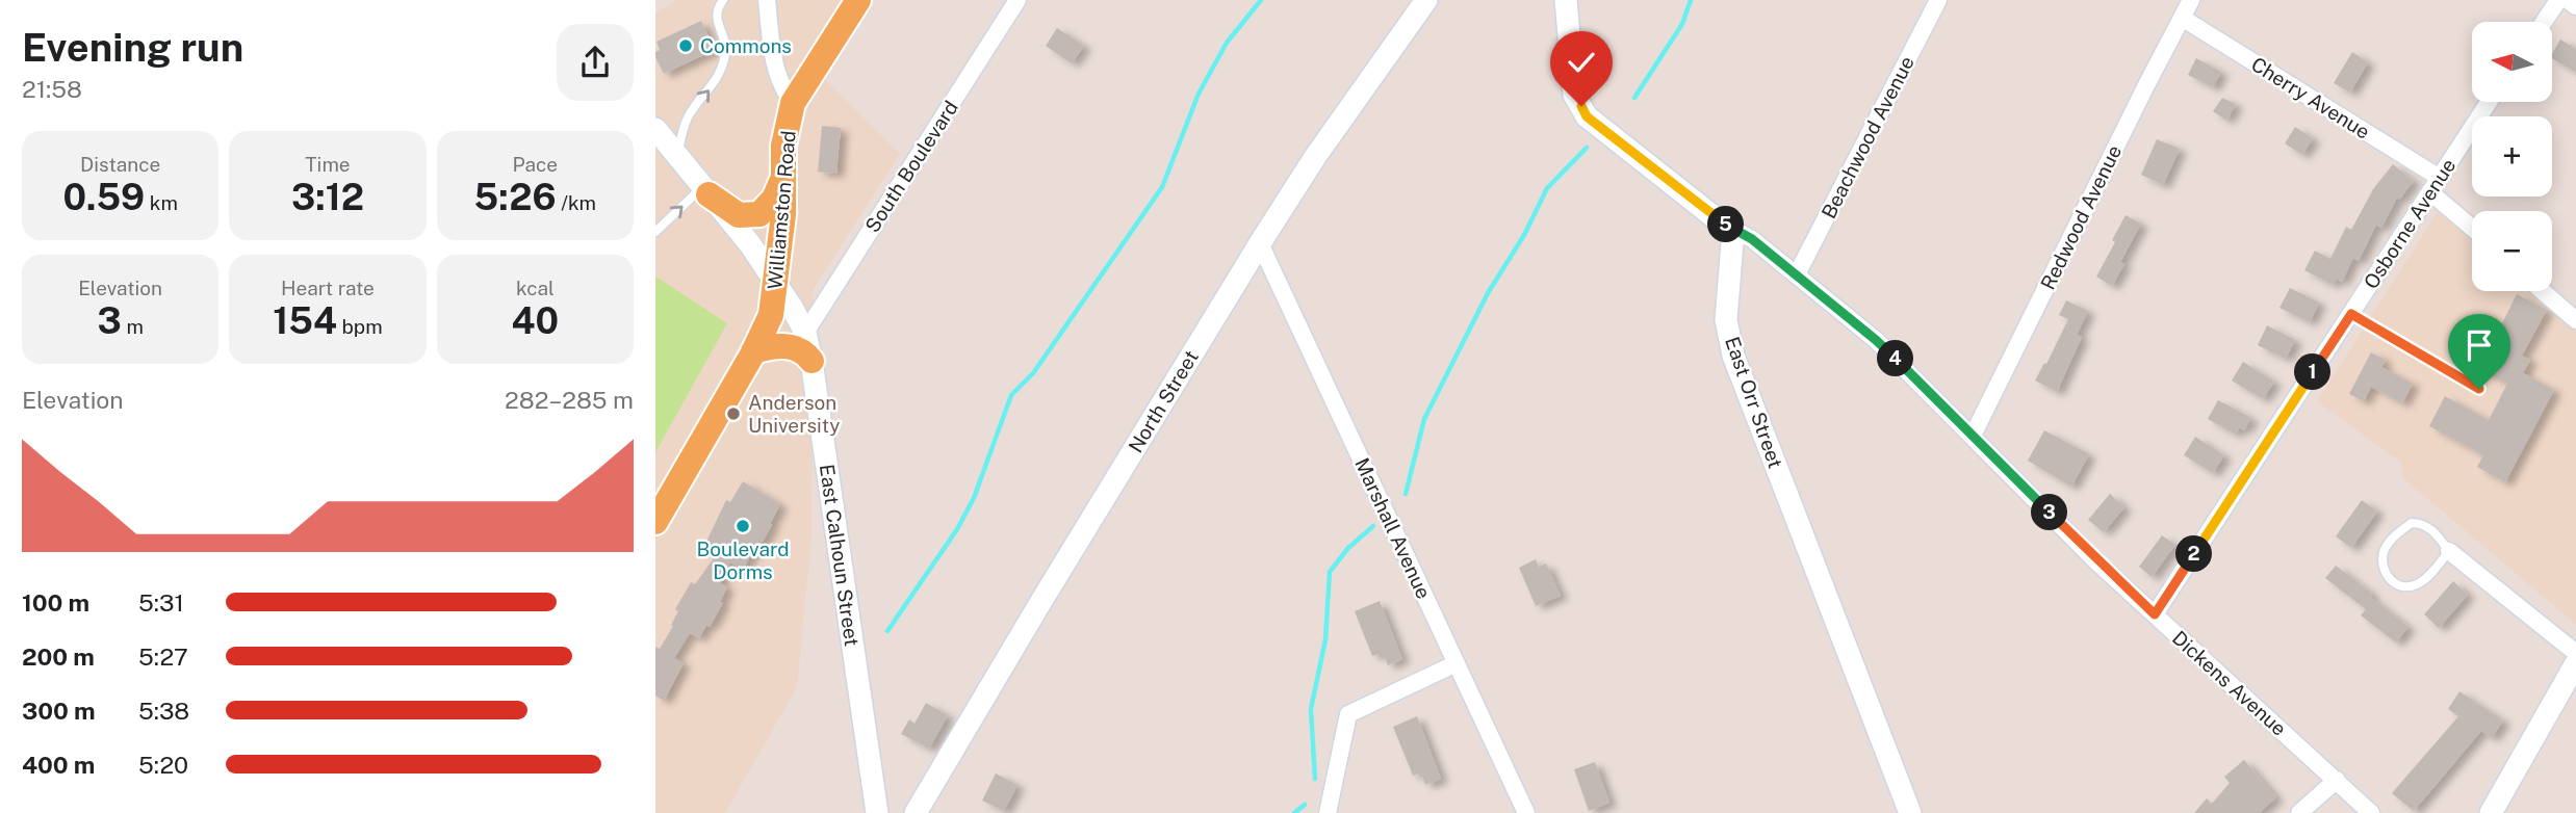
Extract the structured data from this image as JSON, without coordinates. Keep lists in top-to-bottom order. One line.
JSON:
{"streets":{"main road":["Williamston Road"],"street":["Cherry Avenue","Beachwood Avenue","South Boulevard","Redwood Avenue","Osborne Avenue","North Street","East Orr Street","Marshall Avenue","East Calhoun Street","Dickens Avenue"]},"crossings":[["Cherry Avenue","Redwood Avenue"],["Cherry Avenue","Osborne Avenue"],["Beachwood Avenue","Dickens Avenue"],["South Boulevard","East Calhoun Street"],["Williamston Road","East Calhoun Street"],["Redwood Avenue","Dickens Avenue"],["Osborne Avenue","Dickens Avenue"],["North Street","Marshall Avenue"],["East Orr Street","Dickens Avenue"]],"places":["Commons","Anderson University","Boulevard Dorms"],"north":"left","page":{"heading":["Evening run","21:58"],"map_buttons":["+","−"],"stats":[["Distance","0.59 km"],["Time","3:12"],["Pace","5:26 /km"],["Elevation","3 m"],["Heart rate","154 bpm"],["kcal","40"]],"pins":["5","4","1","3","2"],"chart":["Elevation","282–285 m"],"list":[{"name":"100 m","note":"5:31"},{"name":"200 m","note":"5:27"},{"name":"300 m","note":"5:38"},{"name":"400 m","note":"5:20"}]}}
